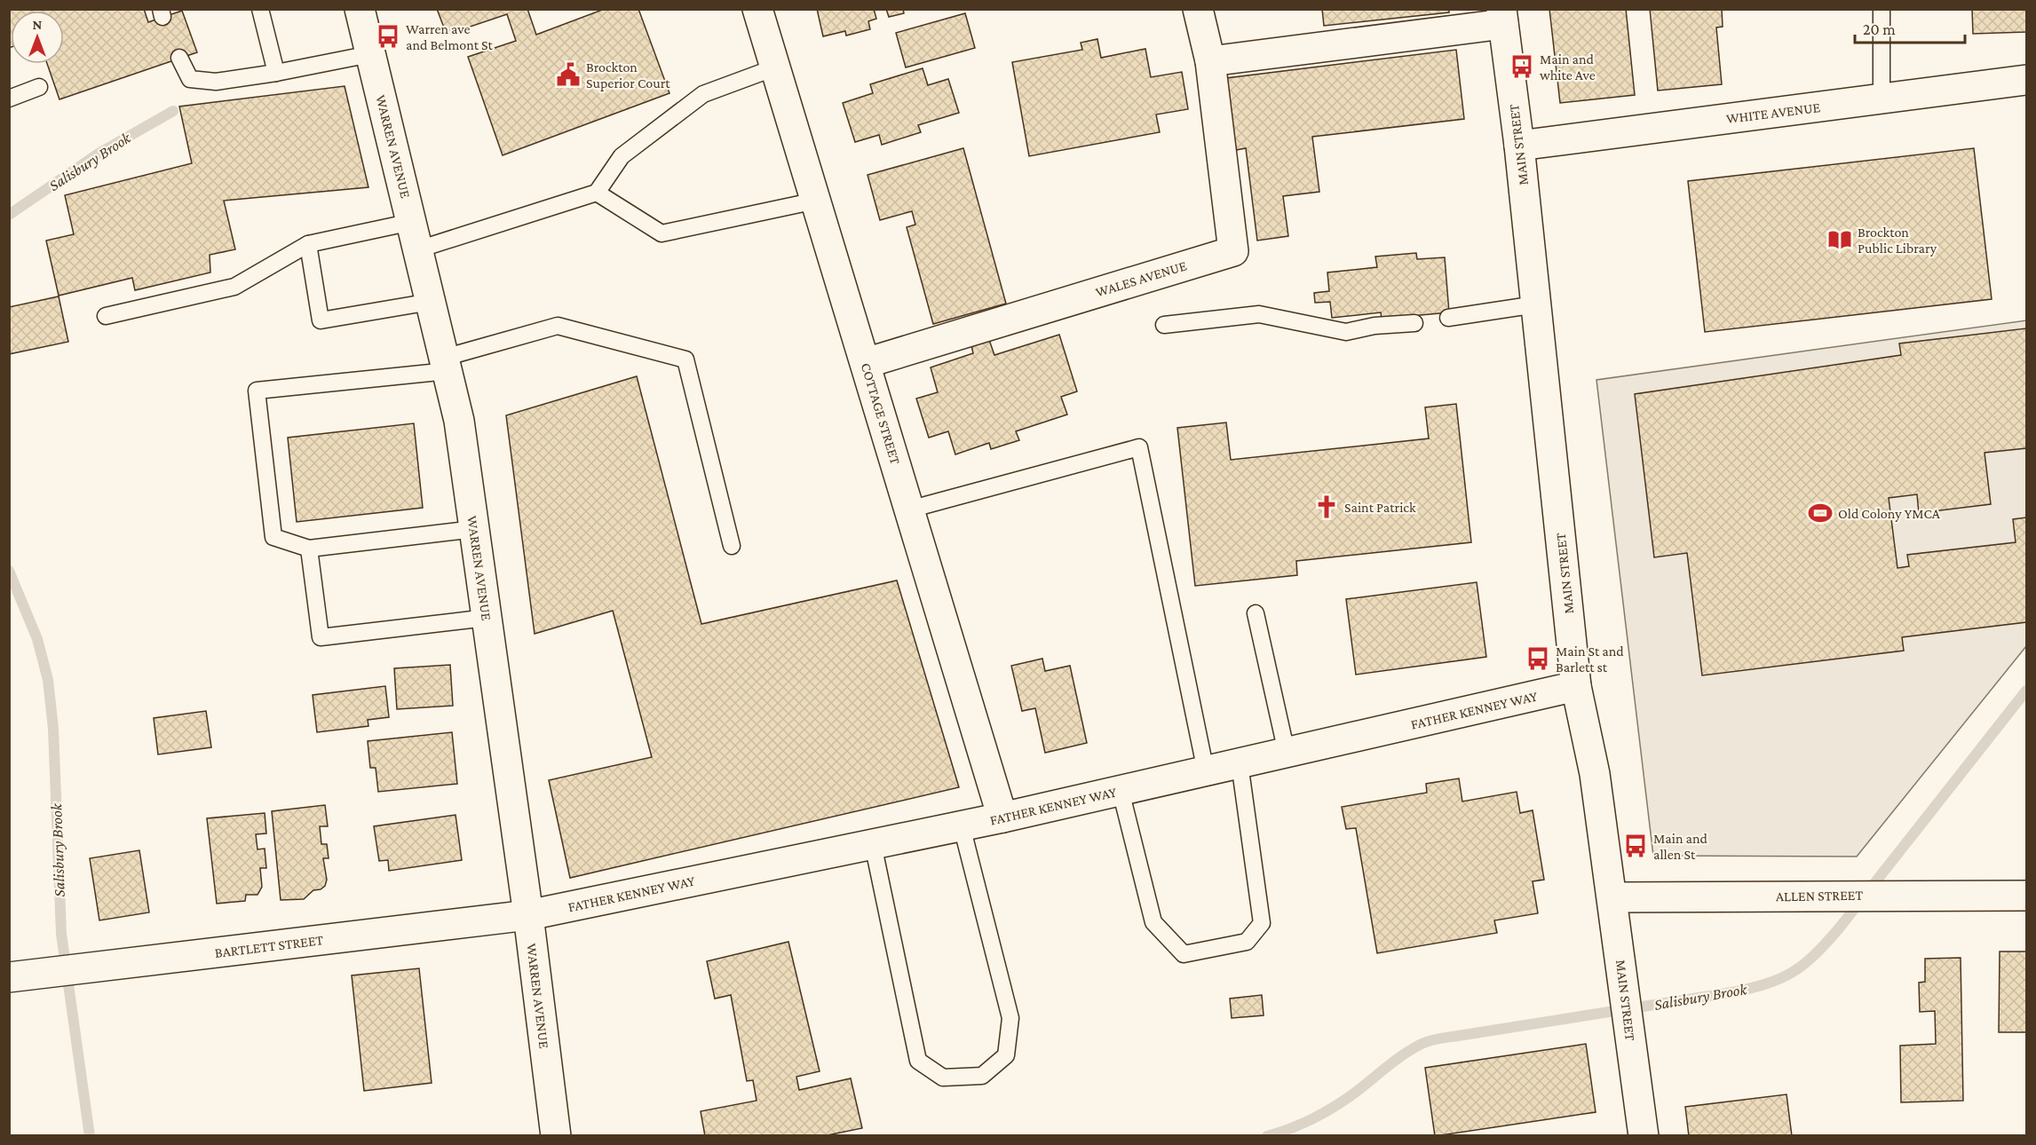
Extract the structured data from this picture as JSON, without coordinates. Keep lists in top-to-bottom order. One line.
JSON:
{"streets":{"street":["WHITE AVENUE","MAIN STREET","WARREN AVENUE","WALES AVENUE","COTTAGE STREET","FATHER KENNEY WAY","ALLEN STREET","BARTLETT STREET"]},"crossings":[["WHITE AVENUE","MAIN STREET"],["MAIN STREET","FATHER KENNEY WAY"],["MAIN STREET","ALLEN STREET"],["WARREN AVENUE","FATHER KENNEY WAY"],["WARREN AVENUE","BARTLETT STREET"],["WALES AVENUE","COTTAGE STREET"],["COTTAGE STREET","FATHER KENNEY WAY"],["FATHER KENNEY WAY","BARTLETT STREET"]],"water":["Salisbury Brook"],"places":{"bus stop":["Warren ave and Belmont St","Main and white Ave","Main St and Barlett st","Main and allen St"],"public building":["Brockton Superior Court"],"library":["Brockton Public Library"],"church":["Saint Patrick"],"sports":["Old Colony YMCA"]},"scale_bar":"20 m","north":"top"}
